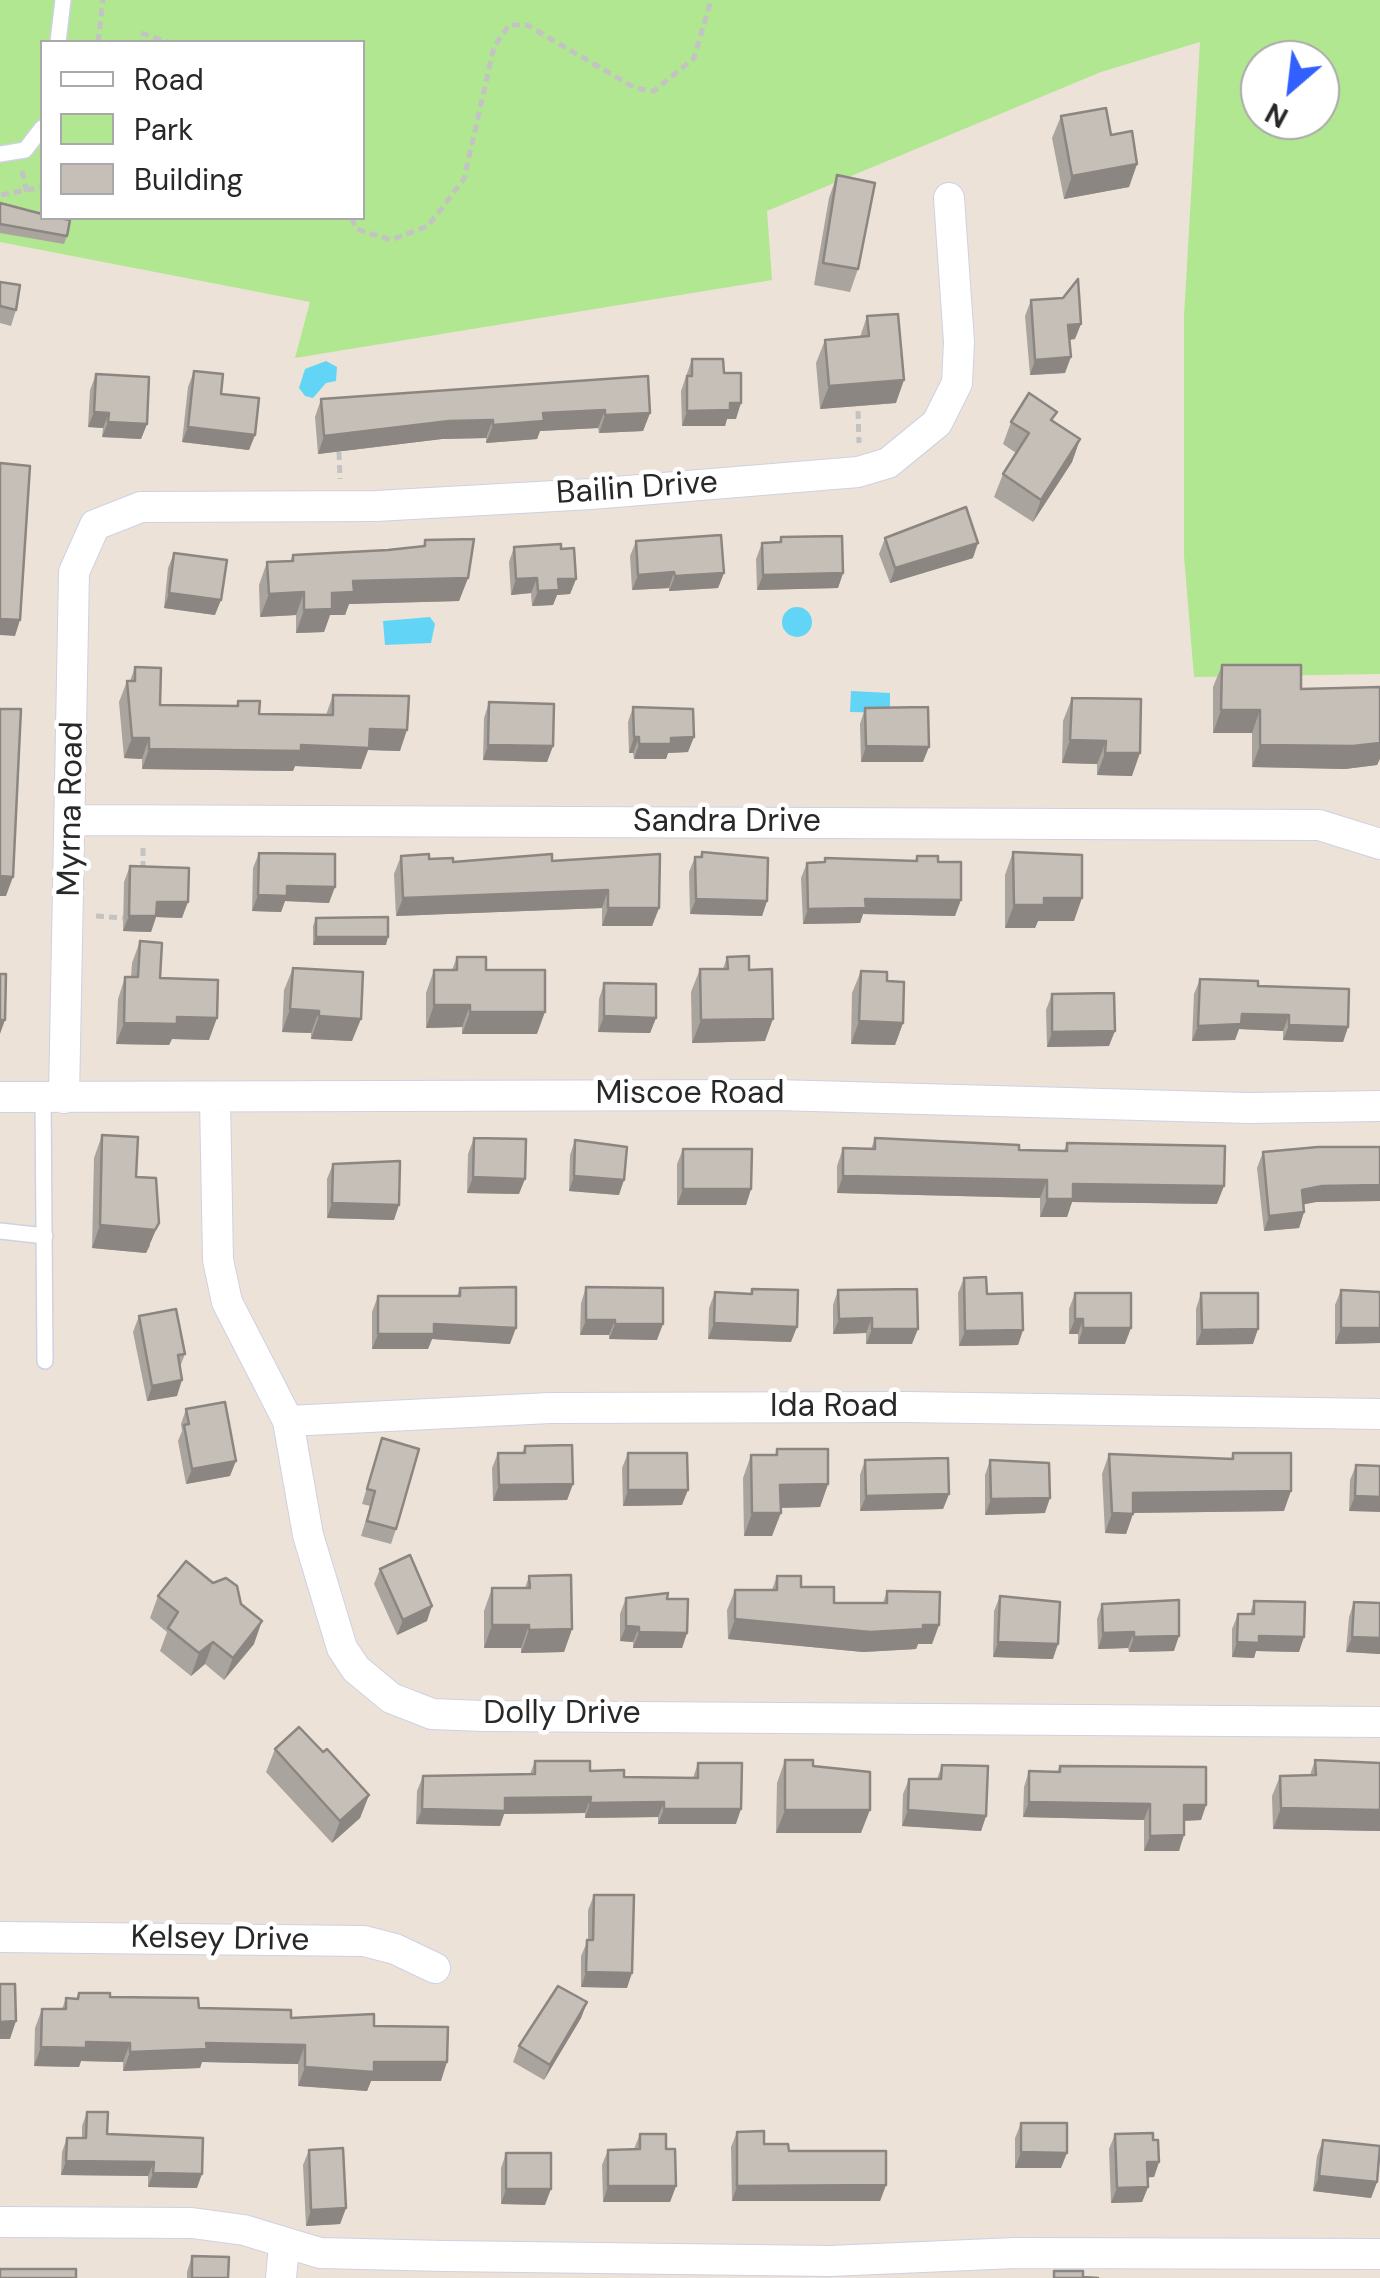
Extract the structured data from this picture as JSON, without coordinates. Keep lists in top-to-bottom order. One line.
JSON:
{"streets":{"street":["Bailin Drive","Myrna Road","Sandra Drive","Miscoe Road","Ida Road","Dolly Drive","Kelsey Drive"]},"crossings":[["Bailin Drive","Myrna Road"],["Myrna Road","Sandra Drive"],["Myrna Road","Miscoe Road"],["Miscoe Road","Dolly Drive"],["Ida Road","Dolly Drive"]],"legend":["Road","Park","Building"],"north":"bottom left"}
